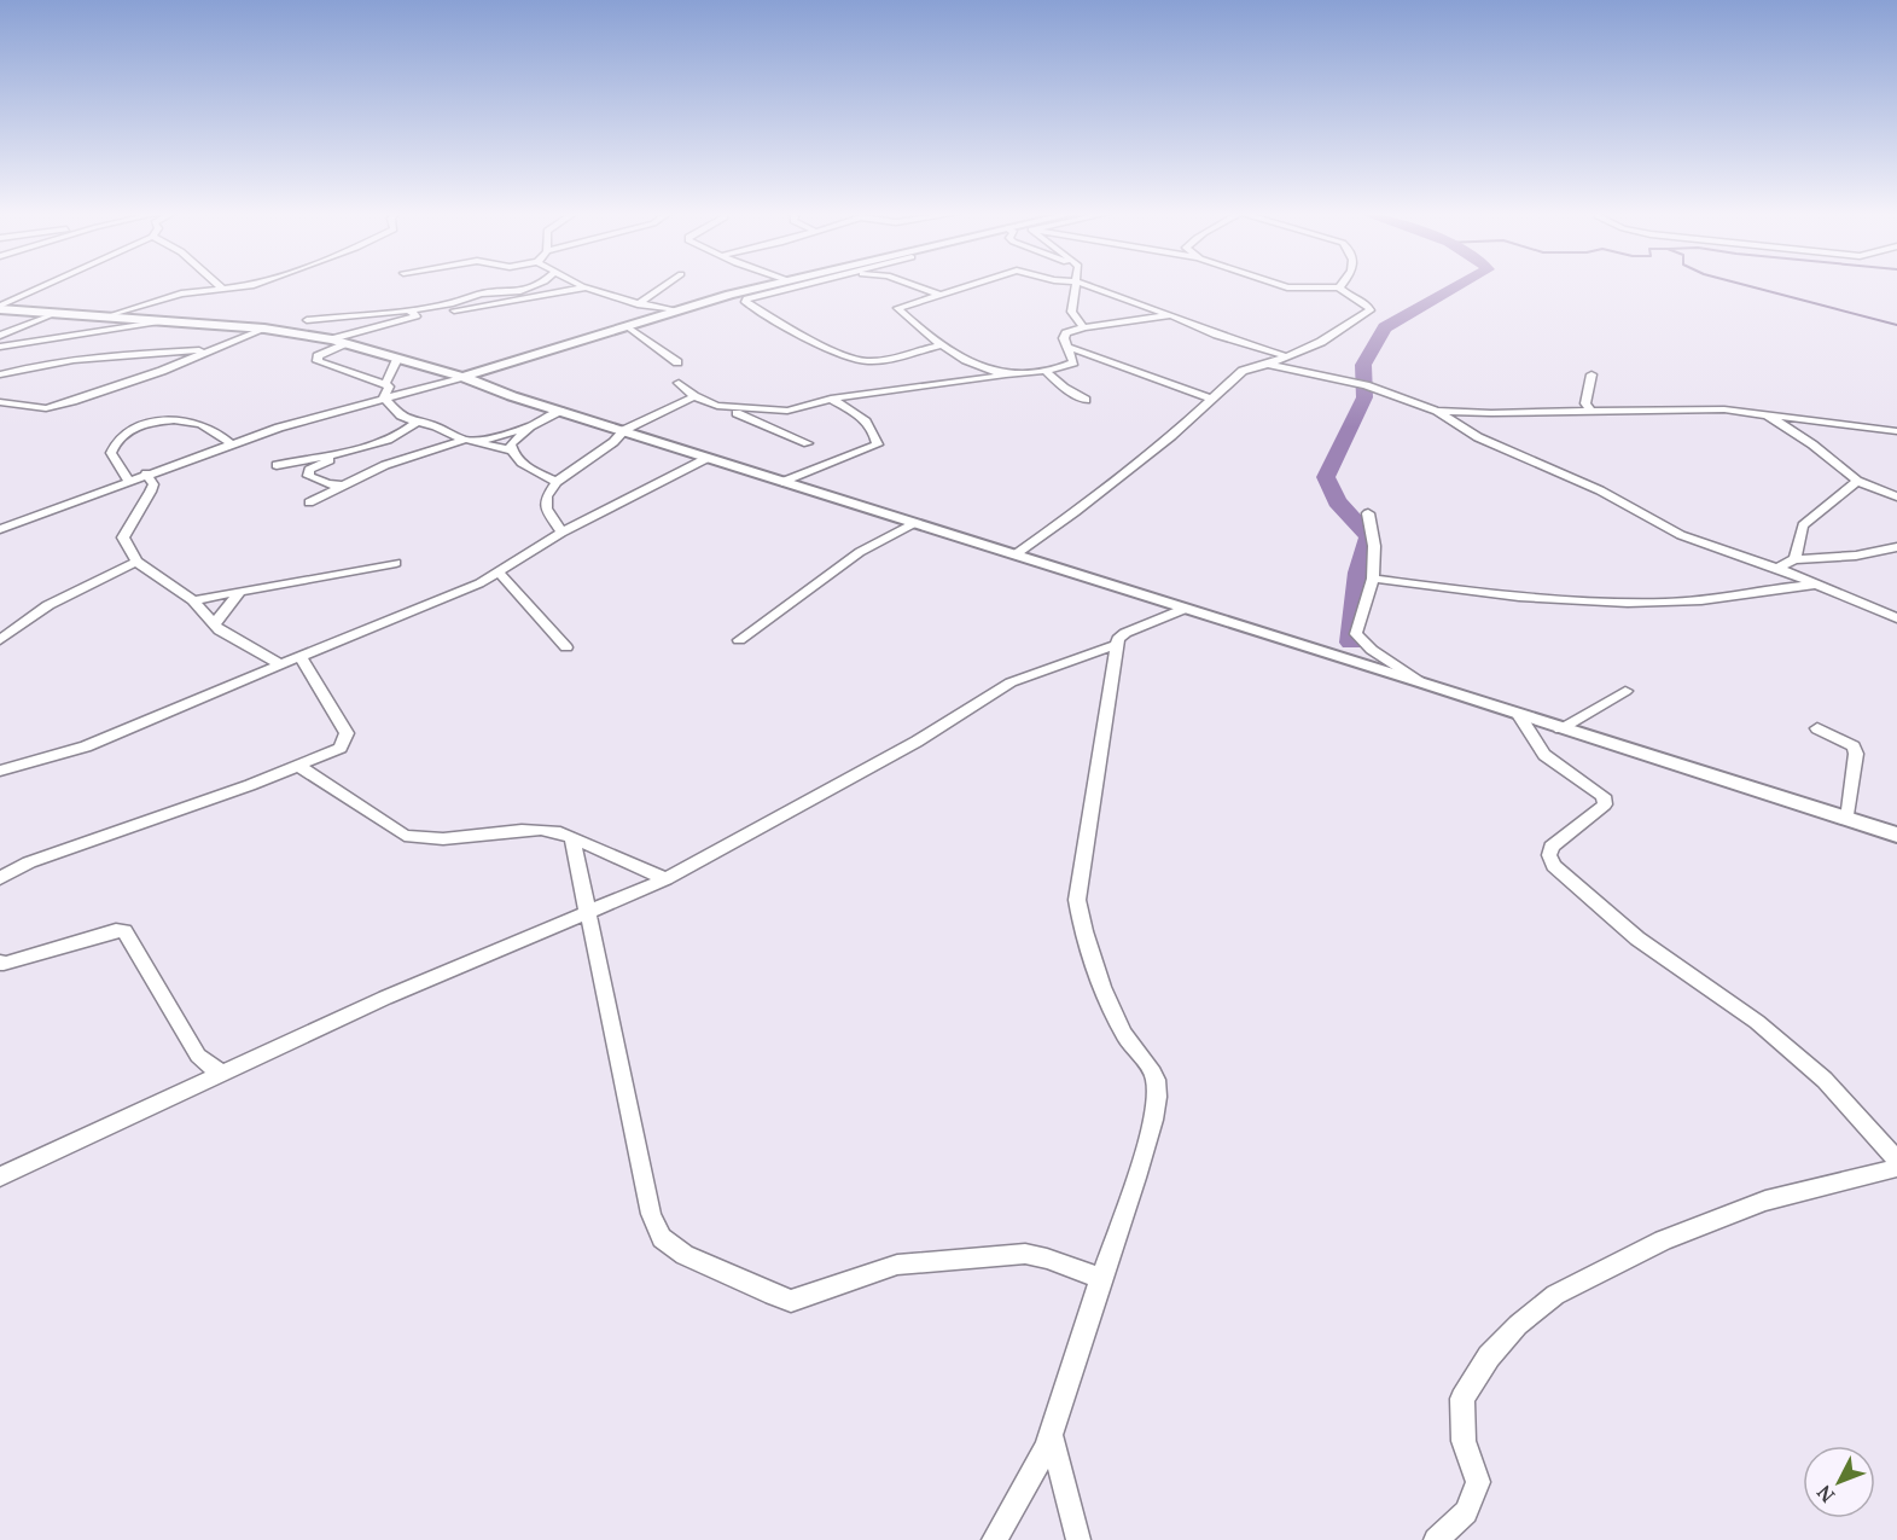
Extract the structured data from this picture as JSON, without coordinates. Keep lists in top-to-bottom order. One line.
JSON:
{"north":"bottom left"}
